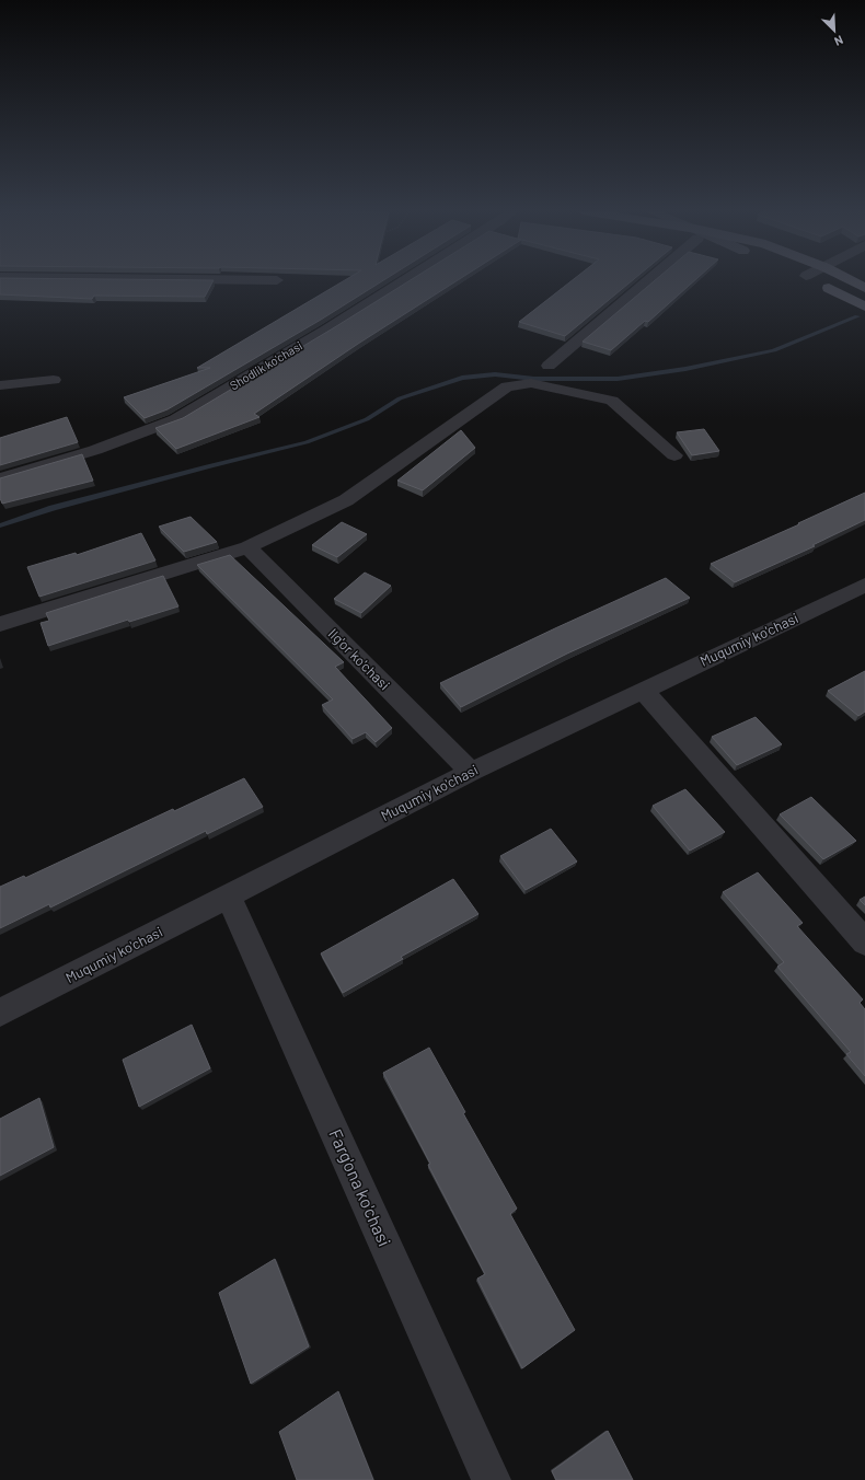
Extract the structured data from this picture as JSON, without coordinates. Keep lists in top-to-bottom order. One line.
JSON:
{"streets":{"street":["Shodlik ko'chasi","Muqumiy ko'chasi","Ilg'or ko'chasi","Farg'ona ko'chasi"]},"crossings":[["Muqumiy ko'chasi","Ilg'or ko'chasi"],["Muqumiy ko'chasi","Farg'ona ko'chasi"]],"north":"bottom right"}
